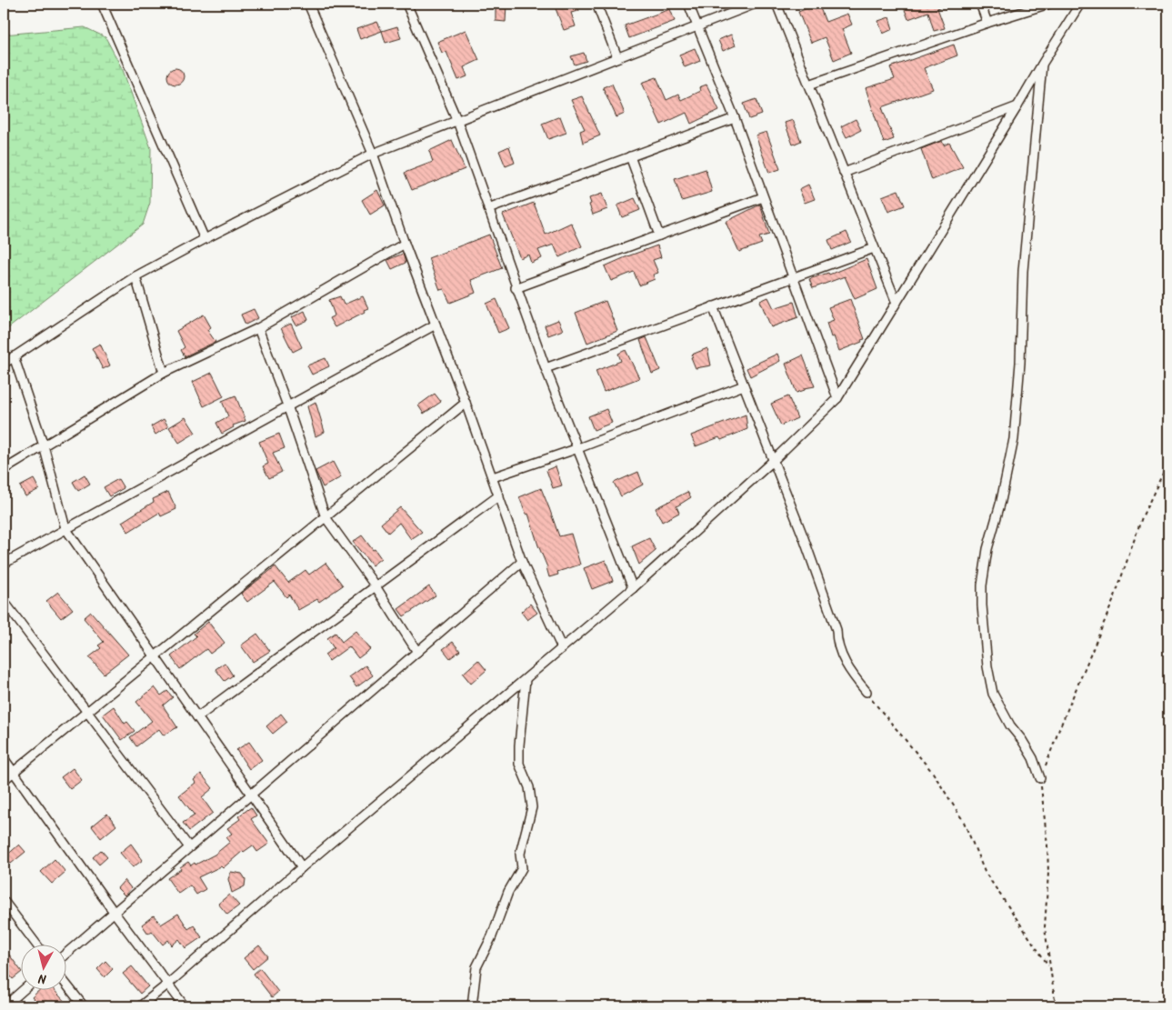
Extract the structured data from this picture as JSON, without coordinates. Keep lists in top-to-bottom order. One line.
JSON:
{"north":"bottom"}
